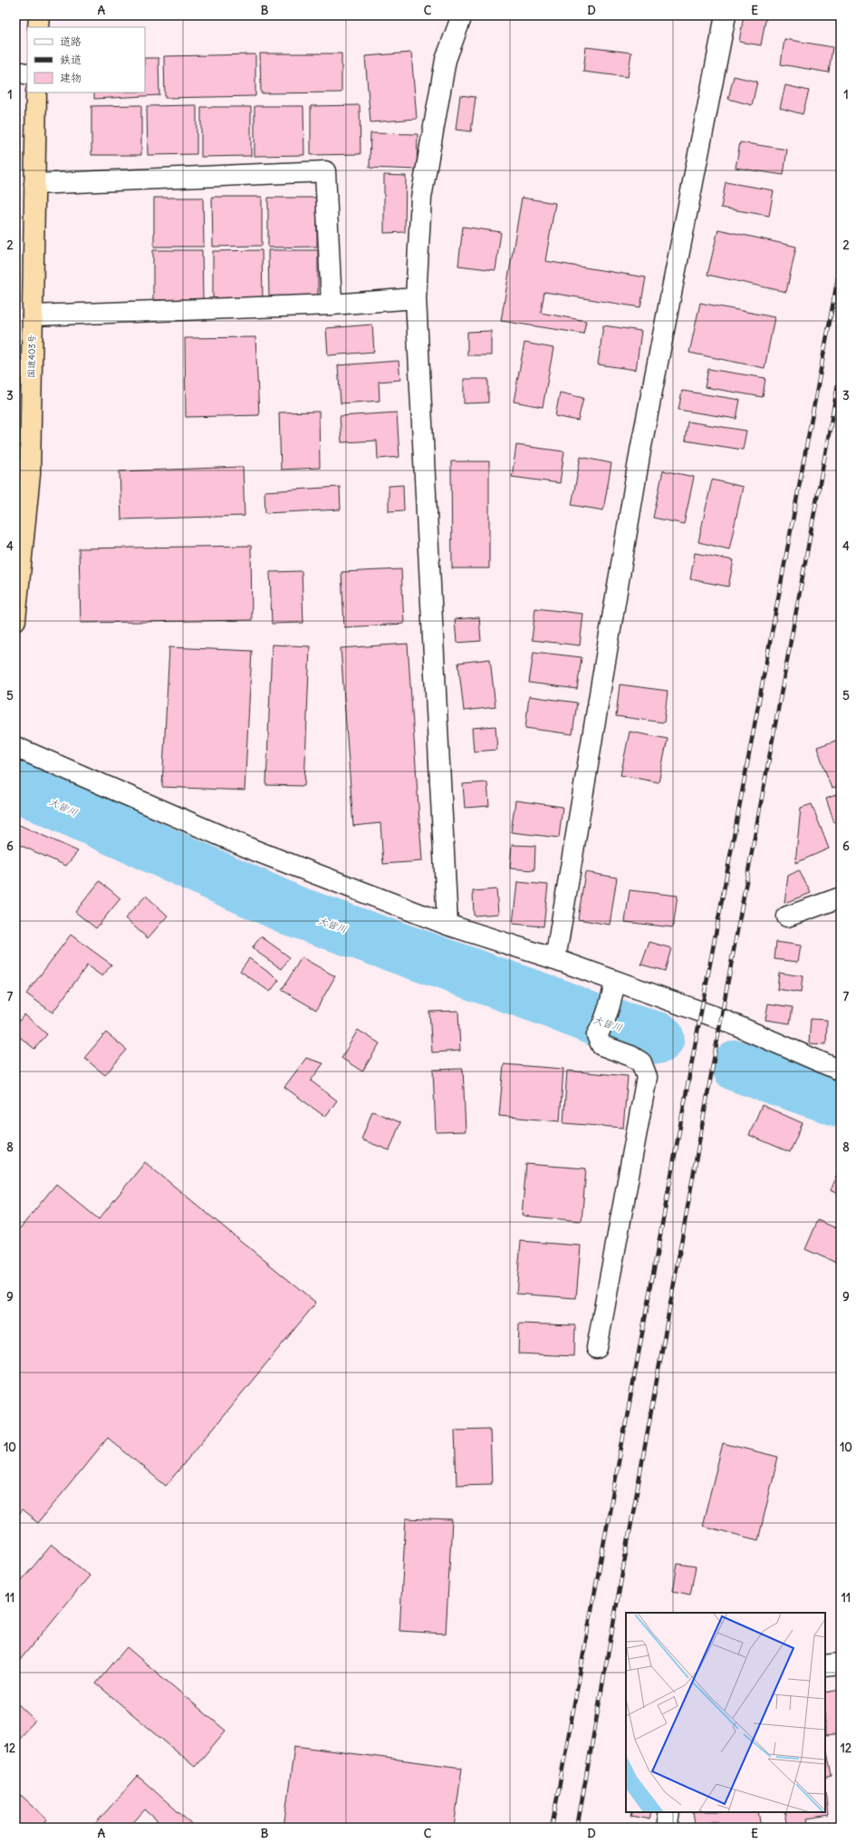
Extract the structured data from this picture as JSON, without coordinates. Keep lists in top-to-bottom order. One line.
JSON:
{"streets":{"highway":["国道403号"]},"water":["大皆川"],"legend":["道路","鉄道","建物"],"grid":{"columns":["A","B","C","D","E"],"rows":["1","2","3","4","5","6","7","8","9","10","11","12"]}}
